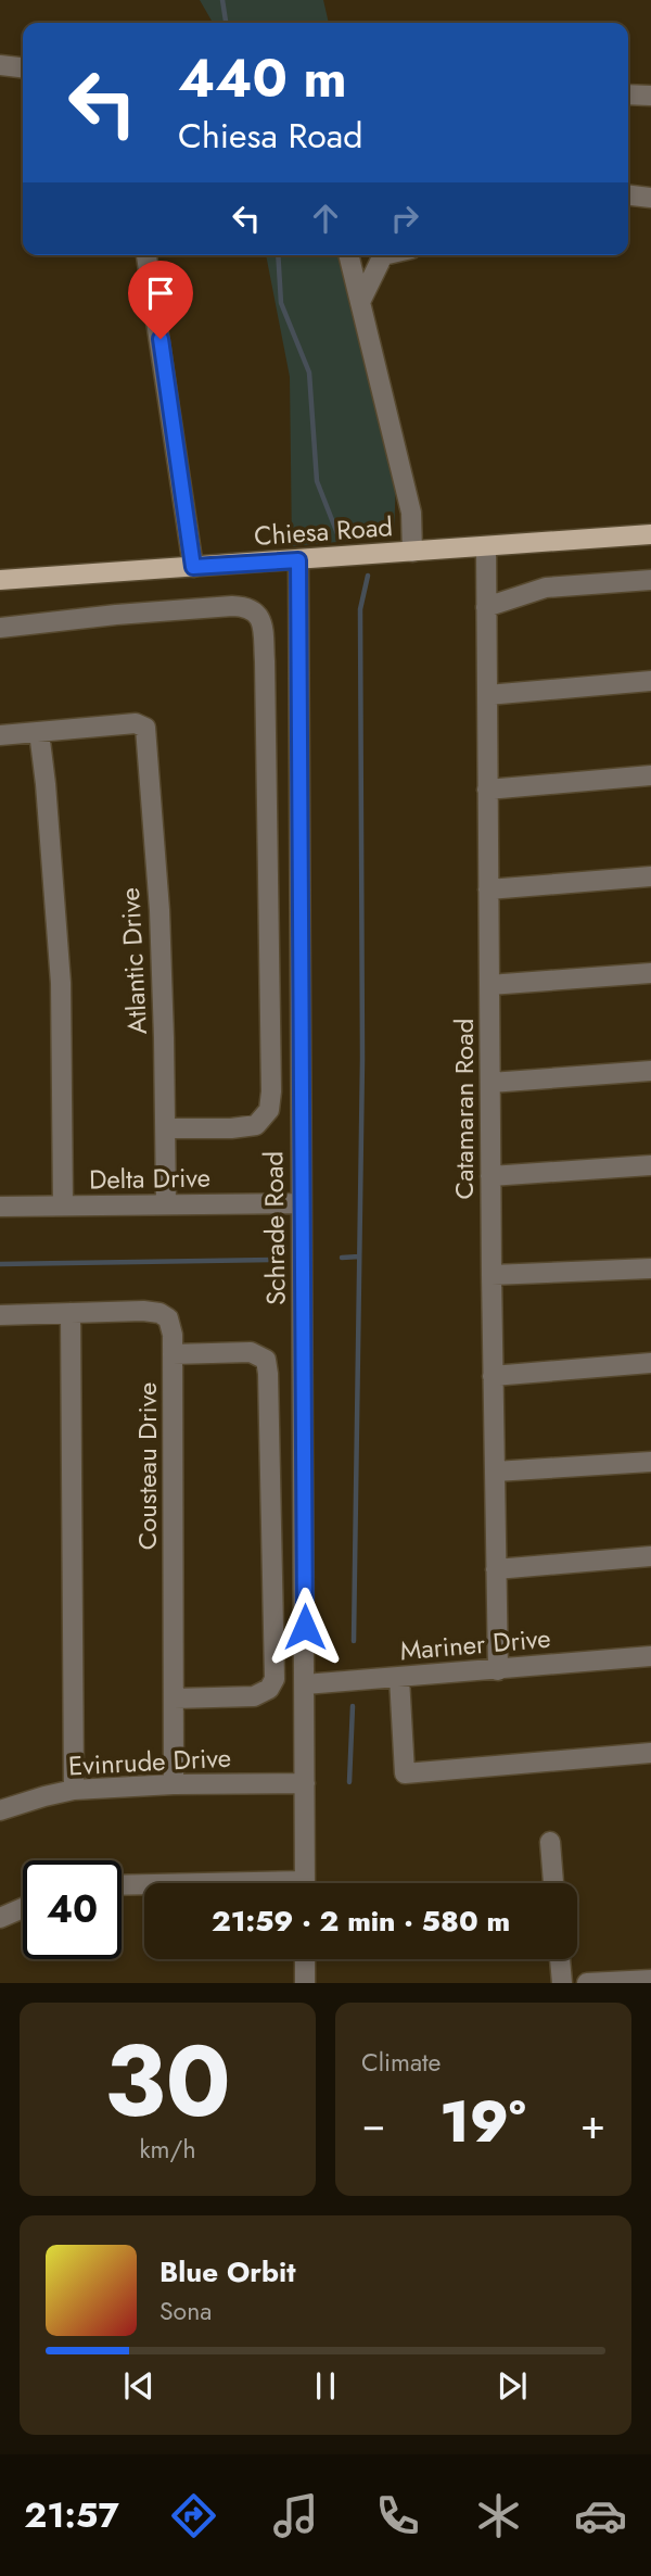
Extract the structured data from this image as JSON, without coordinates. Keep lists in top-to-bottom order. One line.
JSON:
{"streets":{"main road":["Chiesa Road"],"street":["Atlantic Drive","Catamaran Road","Delta Drive","Schrade Road","Cousteau Drive","Mariner Drive","Evinrude Drive"]},"crossings":[["Chiesa Road","Catamaran Road"],["Chiesa Road","Schrade Road"],["Atlantic Drive","Delta Drive"],["Catamaran Road","Mariner Drive"],["Delta Drive","Schrade Road"],["Schrade Road","Mariner Drive"],["Schrade Road","Evinrude Drive"],["Cousteau Drive","Evinrude Drive"]],"page":{"turn":["440 m","Chiesa Road"],"limit":"40","trip":"21:59 · 2 min · 580 m","tile":[["30","km/h"],"Climate"],"heat":["−","19°","+"],"song":["Blue Orbit","Sona"],"tabs":"21:57"}}
